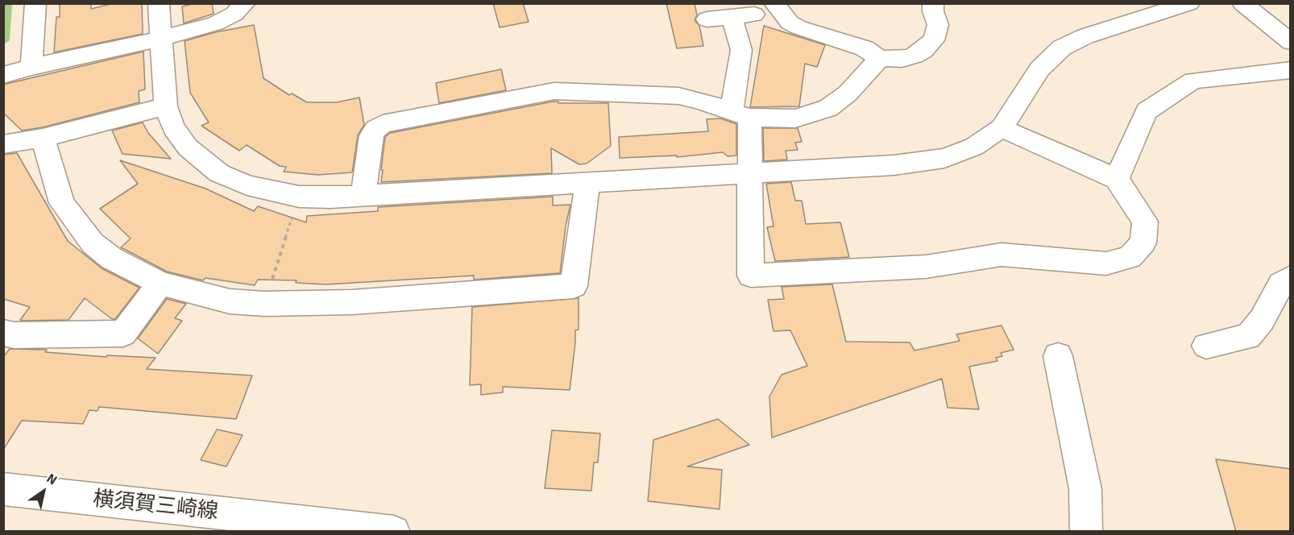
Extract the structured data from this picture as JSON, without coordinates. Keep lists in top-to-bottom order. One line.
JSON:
{"streets":{"street":["横須賀三崎線"]},"north":"top right"}
